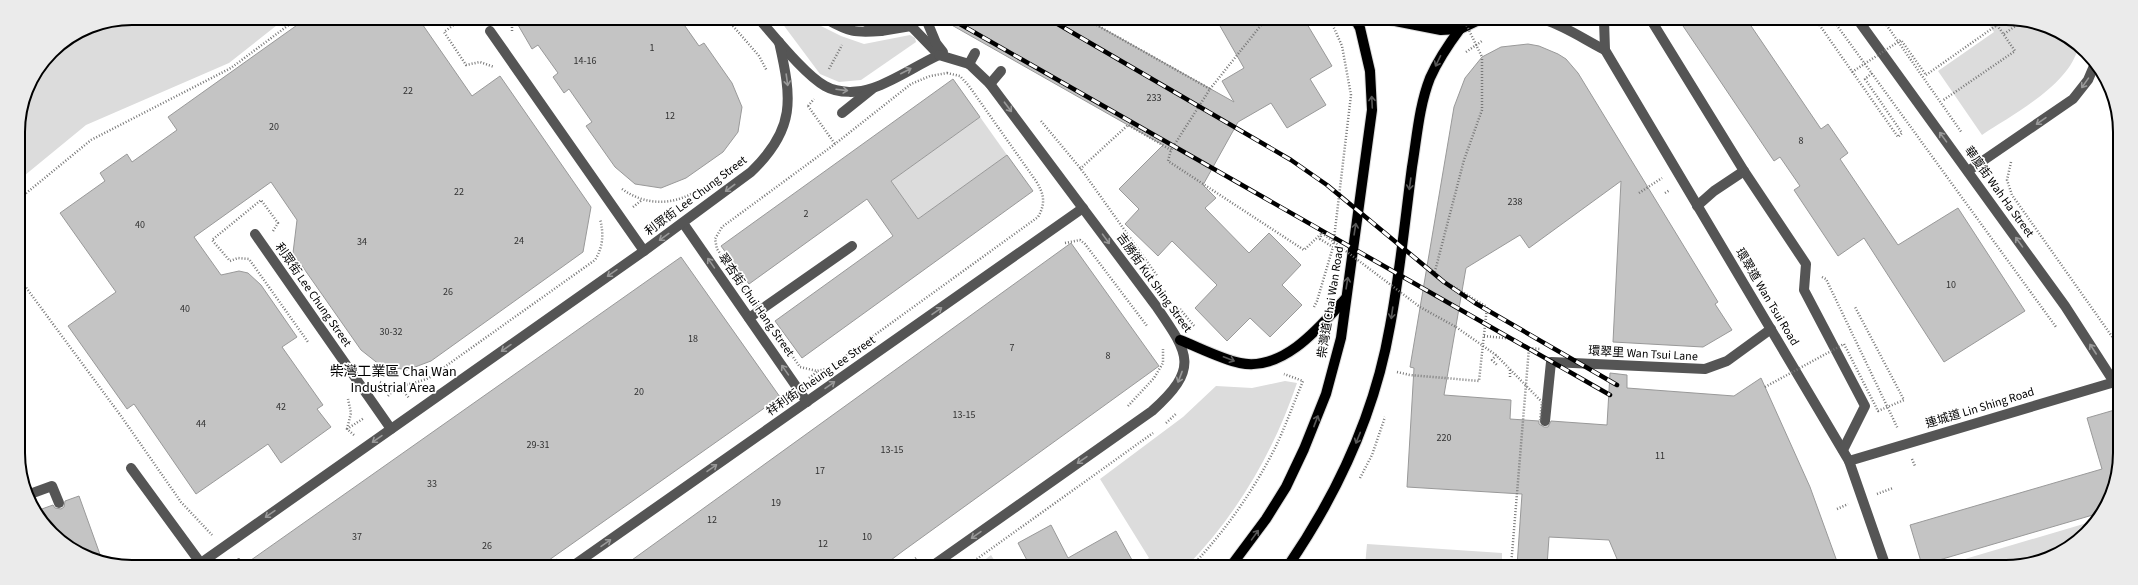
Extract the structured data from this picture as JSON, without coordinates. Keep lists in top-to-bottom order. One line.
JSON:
{"streets":{"main road":["柴灣道 Chai Wan Road"],"street":["華廈街 Wah Ha Street","利眾街 Lee Chung Street","吉勝街 Kut Shing Street","環翠道 Wan Tsui Road","翠杏街 Chui Hang Street","環翠里 Wan Tsui Lane","祥利街 Cheung Lee Street","連城道 Lin Shing Road"]},"crossings":[["利眾街 Lee Chung Street","翠杏街 Chui Hang Street"],["吉勝街 Kut Shing Street","祥利街 Cheung Lee Street"],["環翠道 Wan Tsui Road","環翠里 Wan Tsui Lane"],["環翠道 Wan Tsui Road","連城道 Lin Shing Road"],["翠杏街 Chui Hang Street","祥利街 Cheung Lee Street"]],"one_way":["華廈街 Wah Ha Street","利眾街 Lee Chung Street","翠杏街 Chui Hang Street","祥利街 Cheung Lee Street"],"districts":["柴灣工業區 Chai Wan Industrial Area"],"house_numbers":["1","14-16","22","233","12","20","8","22","238","2","40","24","34","10","26","40","30-32","18","7","8","20","42","13-15","44","220","29-31","13-15","11","17","33","19","12","37","10","12","26"]}
